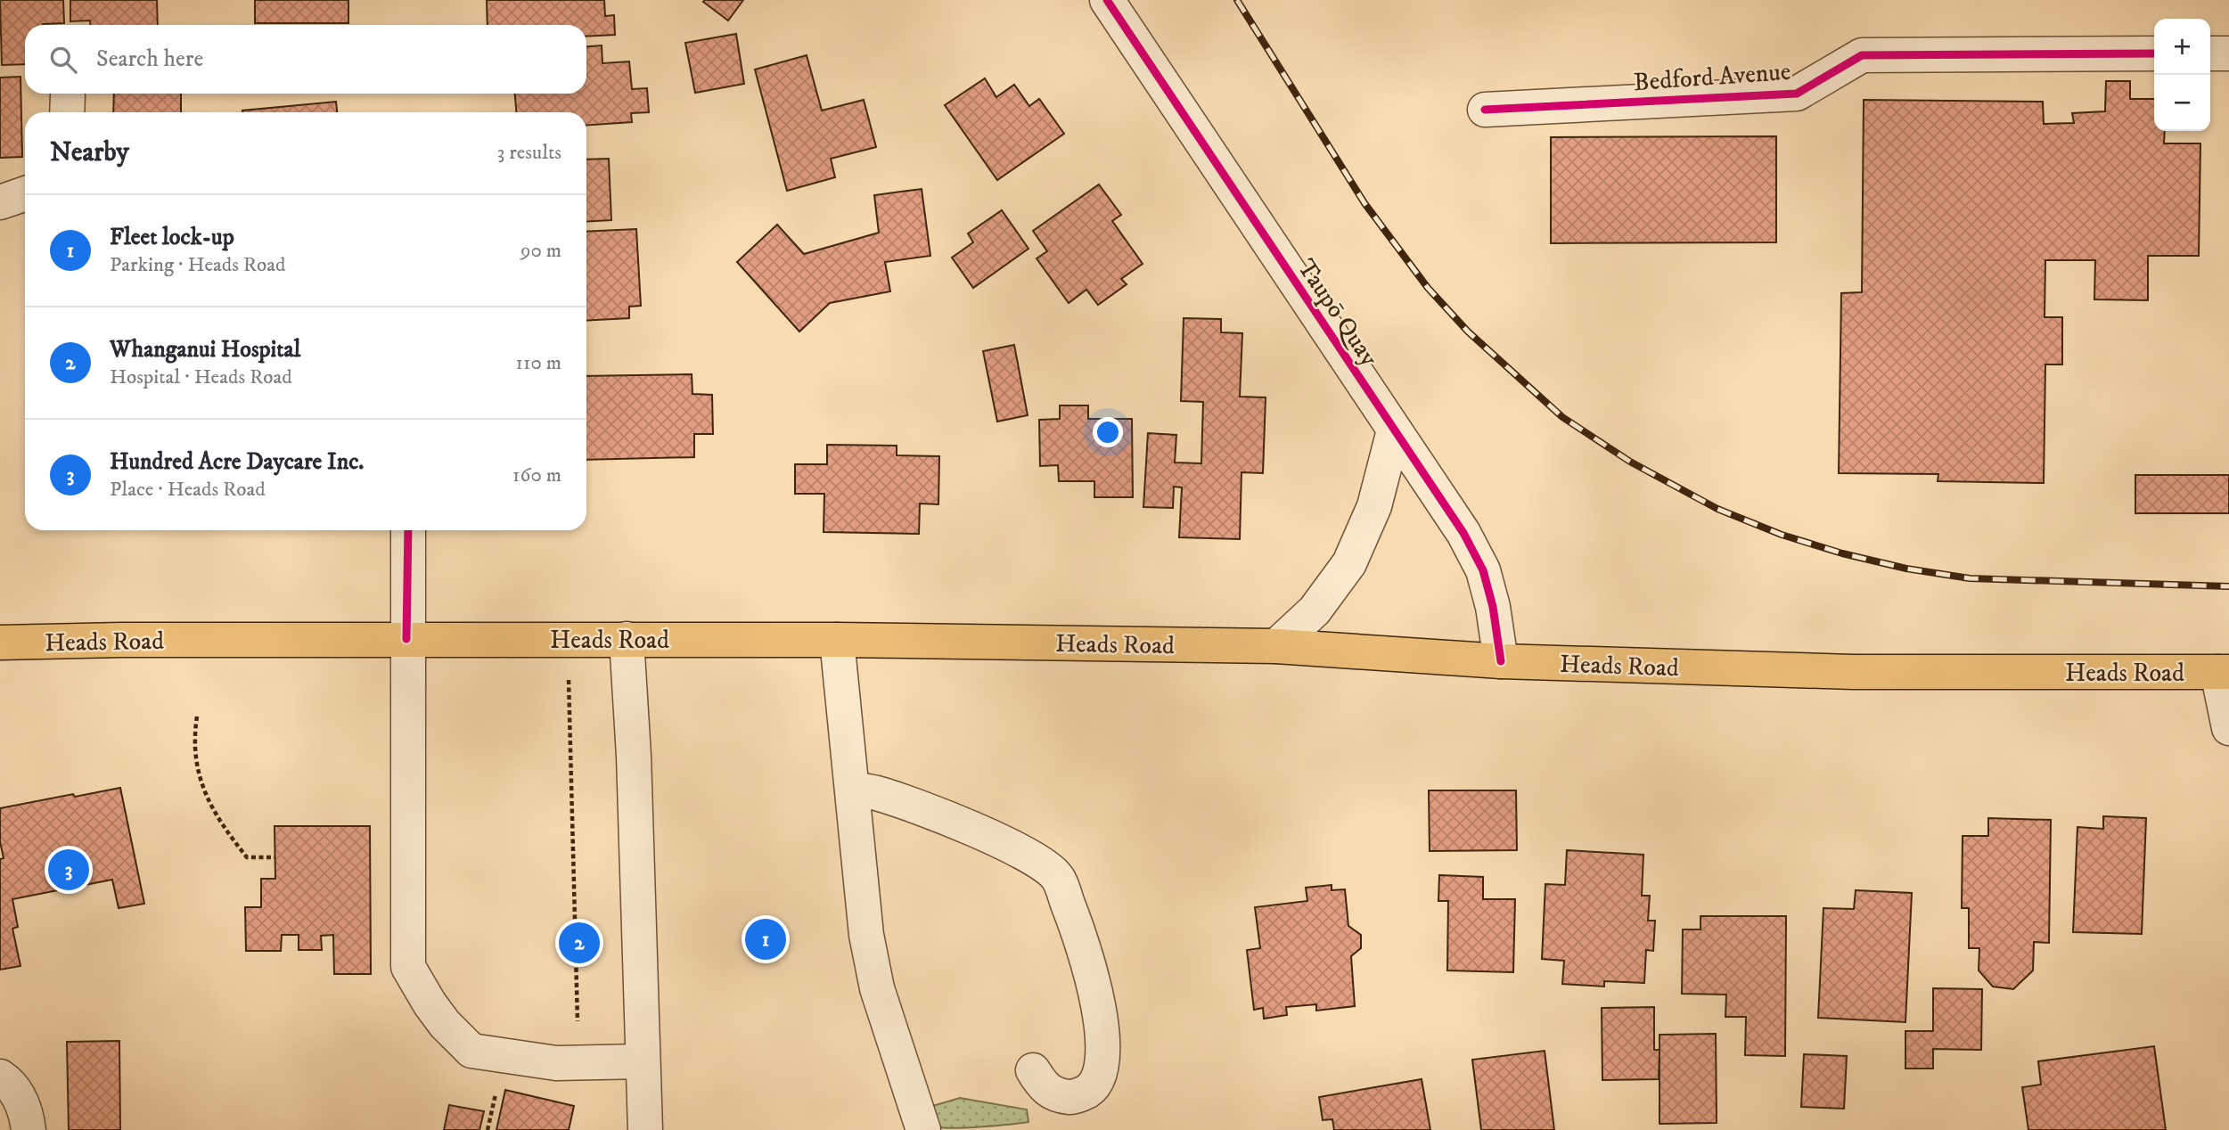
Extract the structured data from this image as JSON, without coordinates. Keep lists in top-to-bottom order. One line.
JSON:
{"streets":{"main road":["Heads Road"],"street":["Bedford Avenue","Taupō Quay"]},"crossings":[["Taupō Quay","Heads Road"]],"page":{"map_buttons":["+","−"],"search":"Search here","heading":["Nearby","3 results"],"list":[{"mark":"1","name":"Fleet lock-up","note":"Parking · Heads Road","value":"90 m"},{"mark":"2","name":"Whanganui Hospital","note":"Hospital · Heads Road","value":"110 m"},{"mark":"3","name":"Hundred Acre Daycare Inc.","note":"Place · Heads Road","value":"160 m"}],"pins":["3","1","2"]}}
